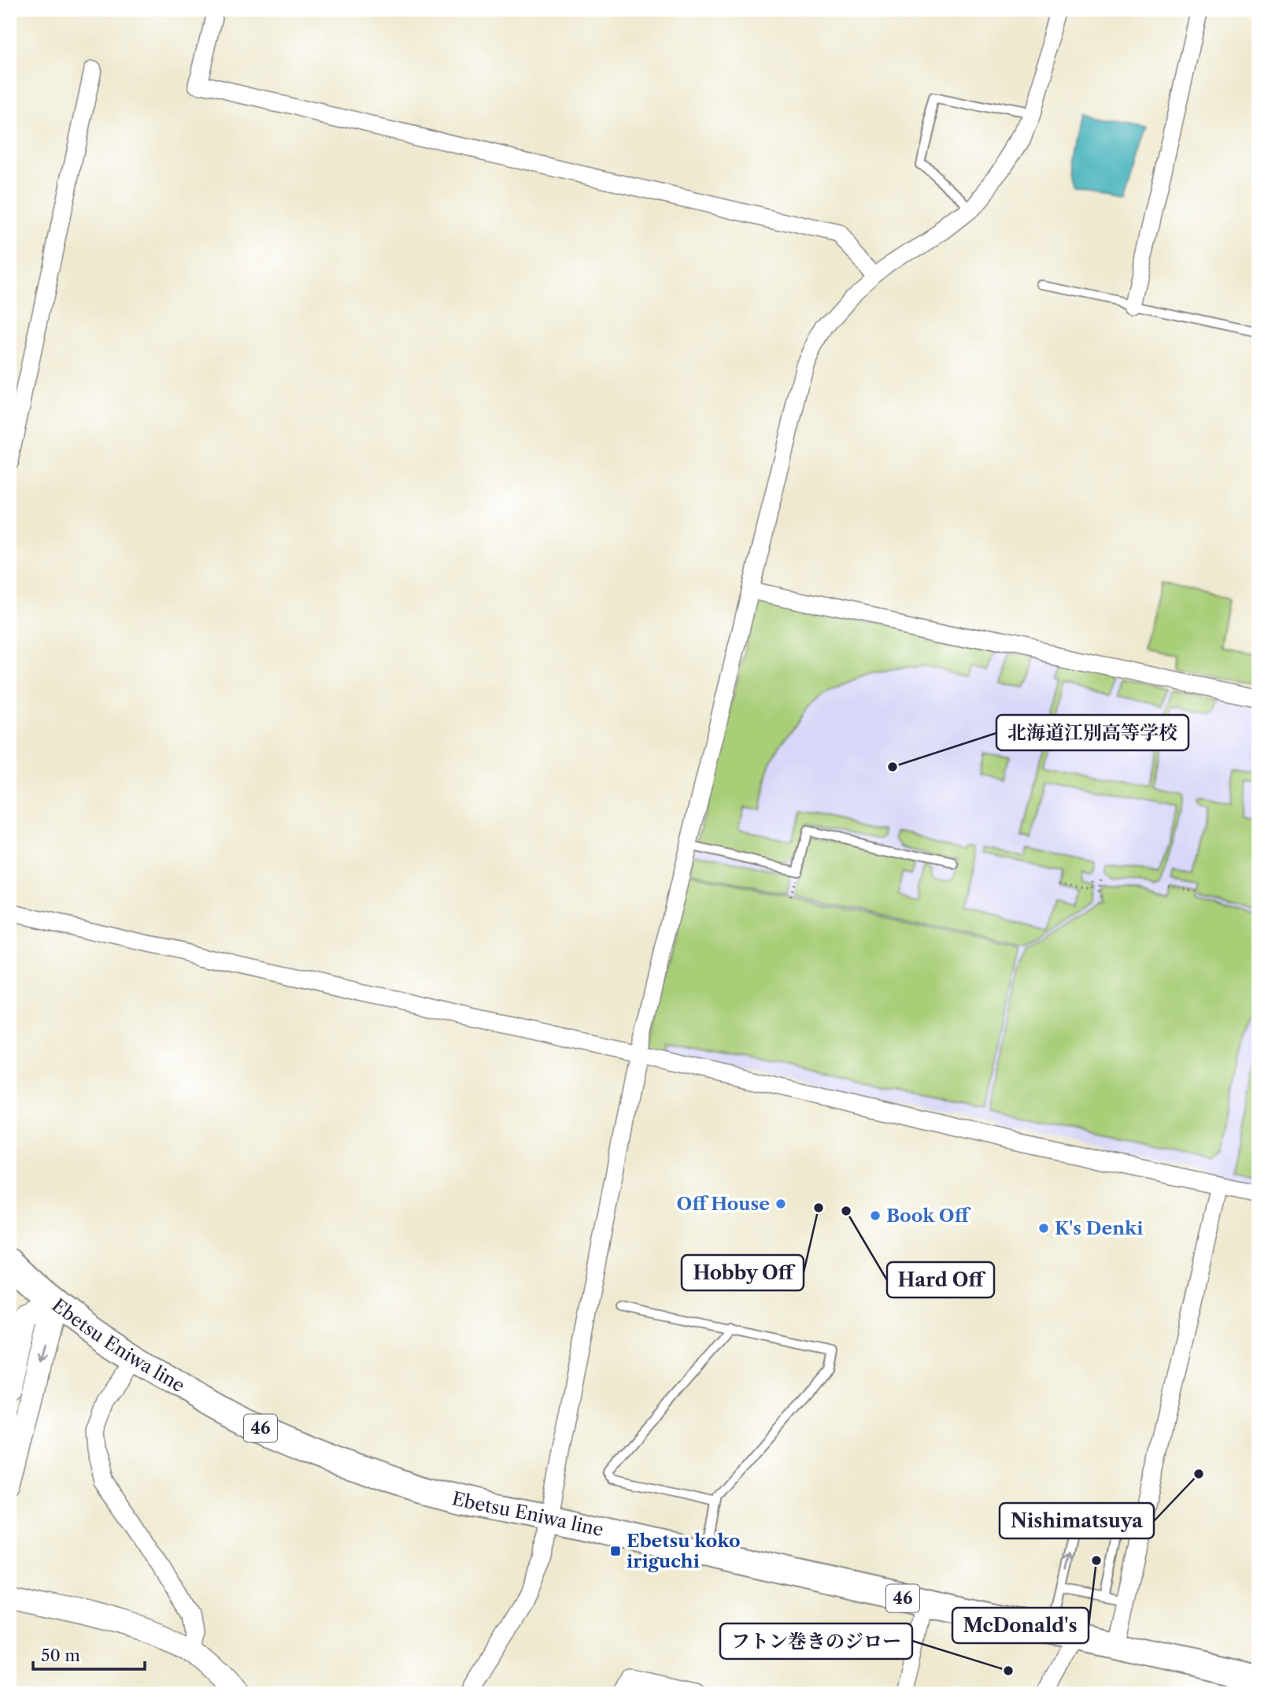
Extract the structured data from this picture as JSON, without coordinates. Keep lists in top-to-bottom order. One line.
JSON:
{"streets":{"main road":["Ebetsu Eniwa line","46"]},"places":{"other":["北海道江別高等学校","Off House","Hobby Off","Hard Off","Book Off","K's Denki","Nishimatsuya","McDonald's","フトン巻きのジロー"],"transit":["Ebetsu koko iriguchi"]},"scale_bar":"50 m"}
